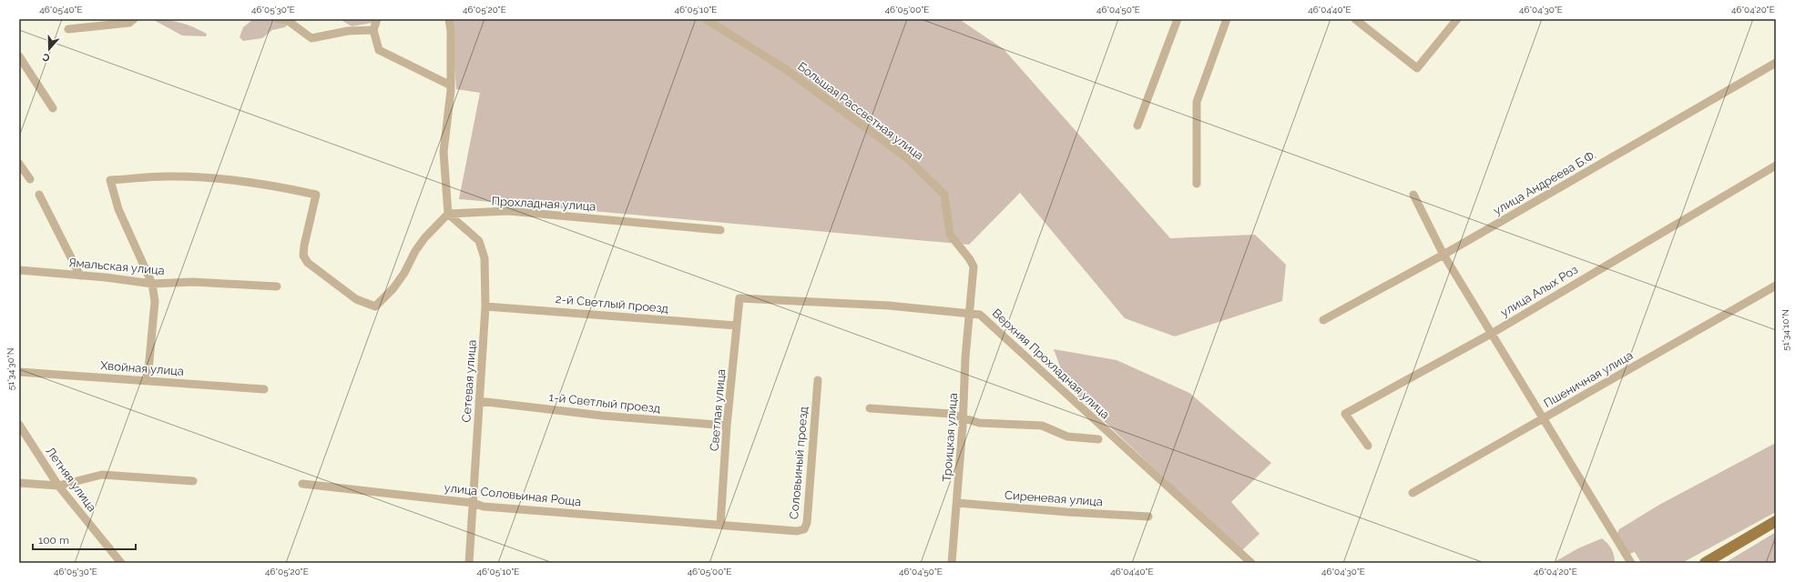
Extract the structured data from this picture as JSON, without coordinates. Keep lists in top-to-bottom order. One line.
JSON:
{"streets":{"street":["Большая Рассветная улица","улица Андреева Б.Ф.","Прохладная улица","Ямальская улица","улица Алых Роз","2-й Светлый проезд","Верхняя Прохладная улица","Хвойная улица","Пшеничная улица","Сетевая улица","1-й Светлый проезд","Светлая улица","Троицкая улица","Соловьиный проезд","Летняя улица","улица Соловьиная Роща","Сиреневая улица"]},"crossings":[["Большая Рассветная улица","Верхняя Прохладная улица"],["Большая Рассветная улица","Троицкая улица"],["Прохладная улица","Сетевая улица"],["2-й Светлый проезд","Сетевая улица"],["2-й Светлый проезд","Светлая улица"],["Верхняя Прохладная улица","Светлая улица"],["Верхняя Прохладная улица","Троицкая улица"],["Сетевая улица","1-й Светлый проезд"],["Сетевая улица","улица Соловьиная Роща"],["1-й Светлый проезд","Светлая улица"],["Светлая улица","Соловьиный проезд"],["Светлая улица","улица Соловьиная Роща"],["Троицкая улица","Сиреневая улица"],["Соловьиный проезд","улица Соловьиная Роща"]],"scale_bar":"100 m","north":"bottom","coordinates":["46°05'40\"E","46°05'30\"E","46°05'20\"E","46°05'10\"E","46°05'00\"E","46°04'50\"E","46°04'40\"E","46°04'30\"E","46°04'20\"E","51°34'10\"N","51°34'30\"N"]}
